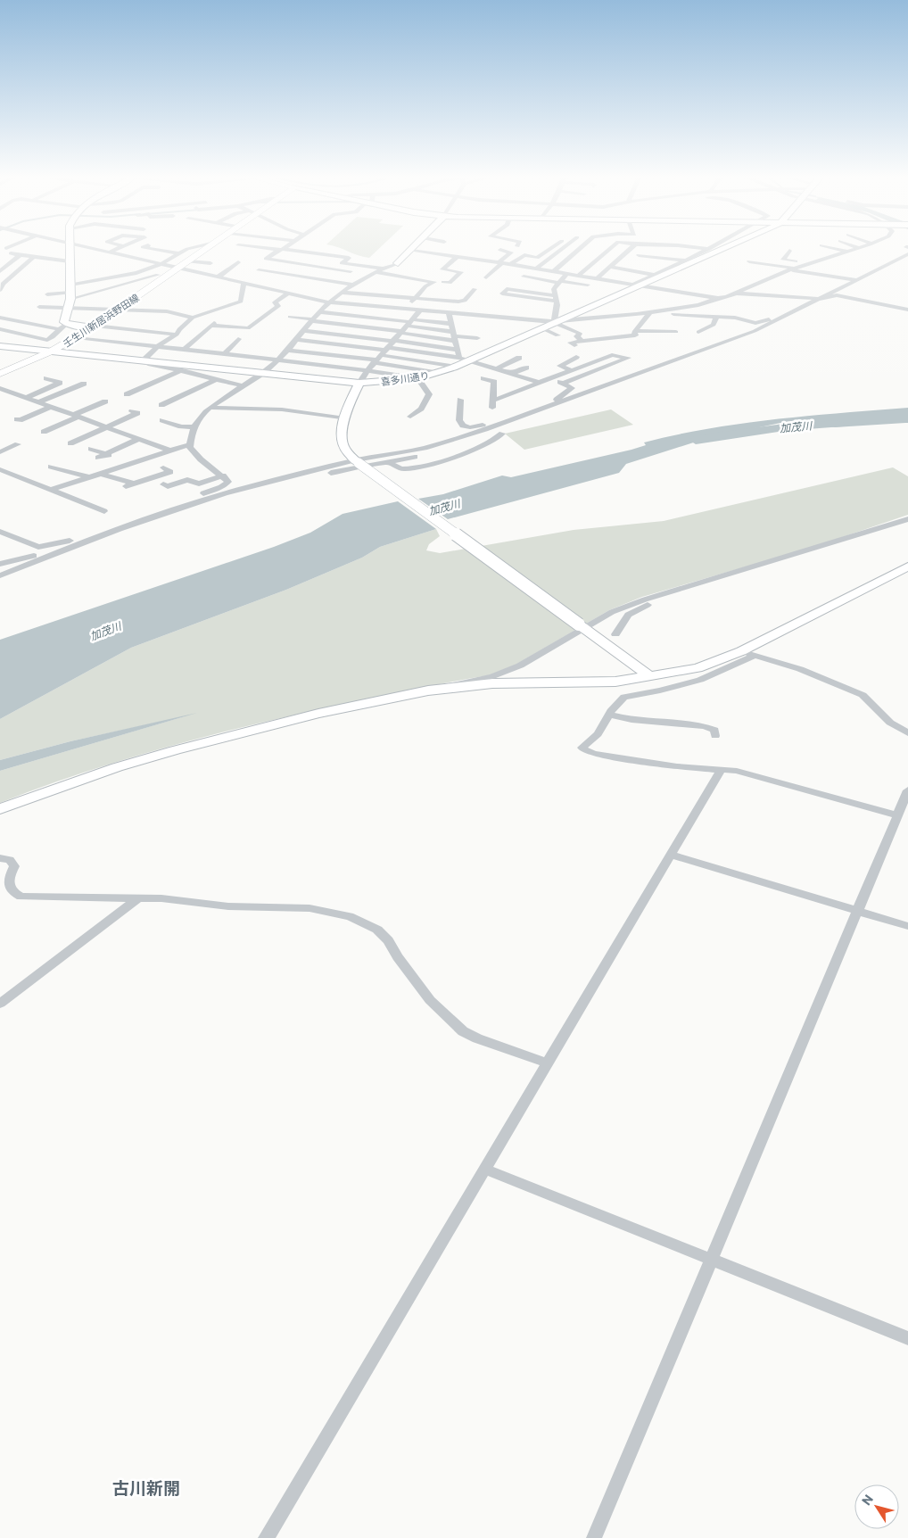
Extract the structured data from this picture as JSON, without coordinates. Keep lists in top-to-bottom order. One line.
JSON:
{"streets":{"main road":["壬生川新居浜野田線"],"street":["喜多川通り"]},"crossings":[["壬生川新居浜野田線","喜多川通り"]],"districts":["古川新開"],"water":["加茂川"],"north":"top left"}
